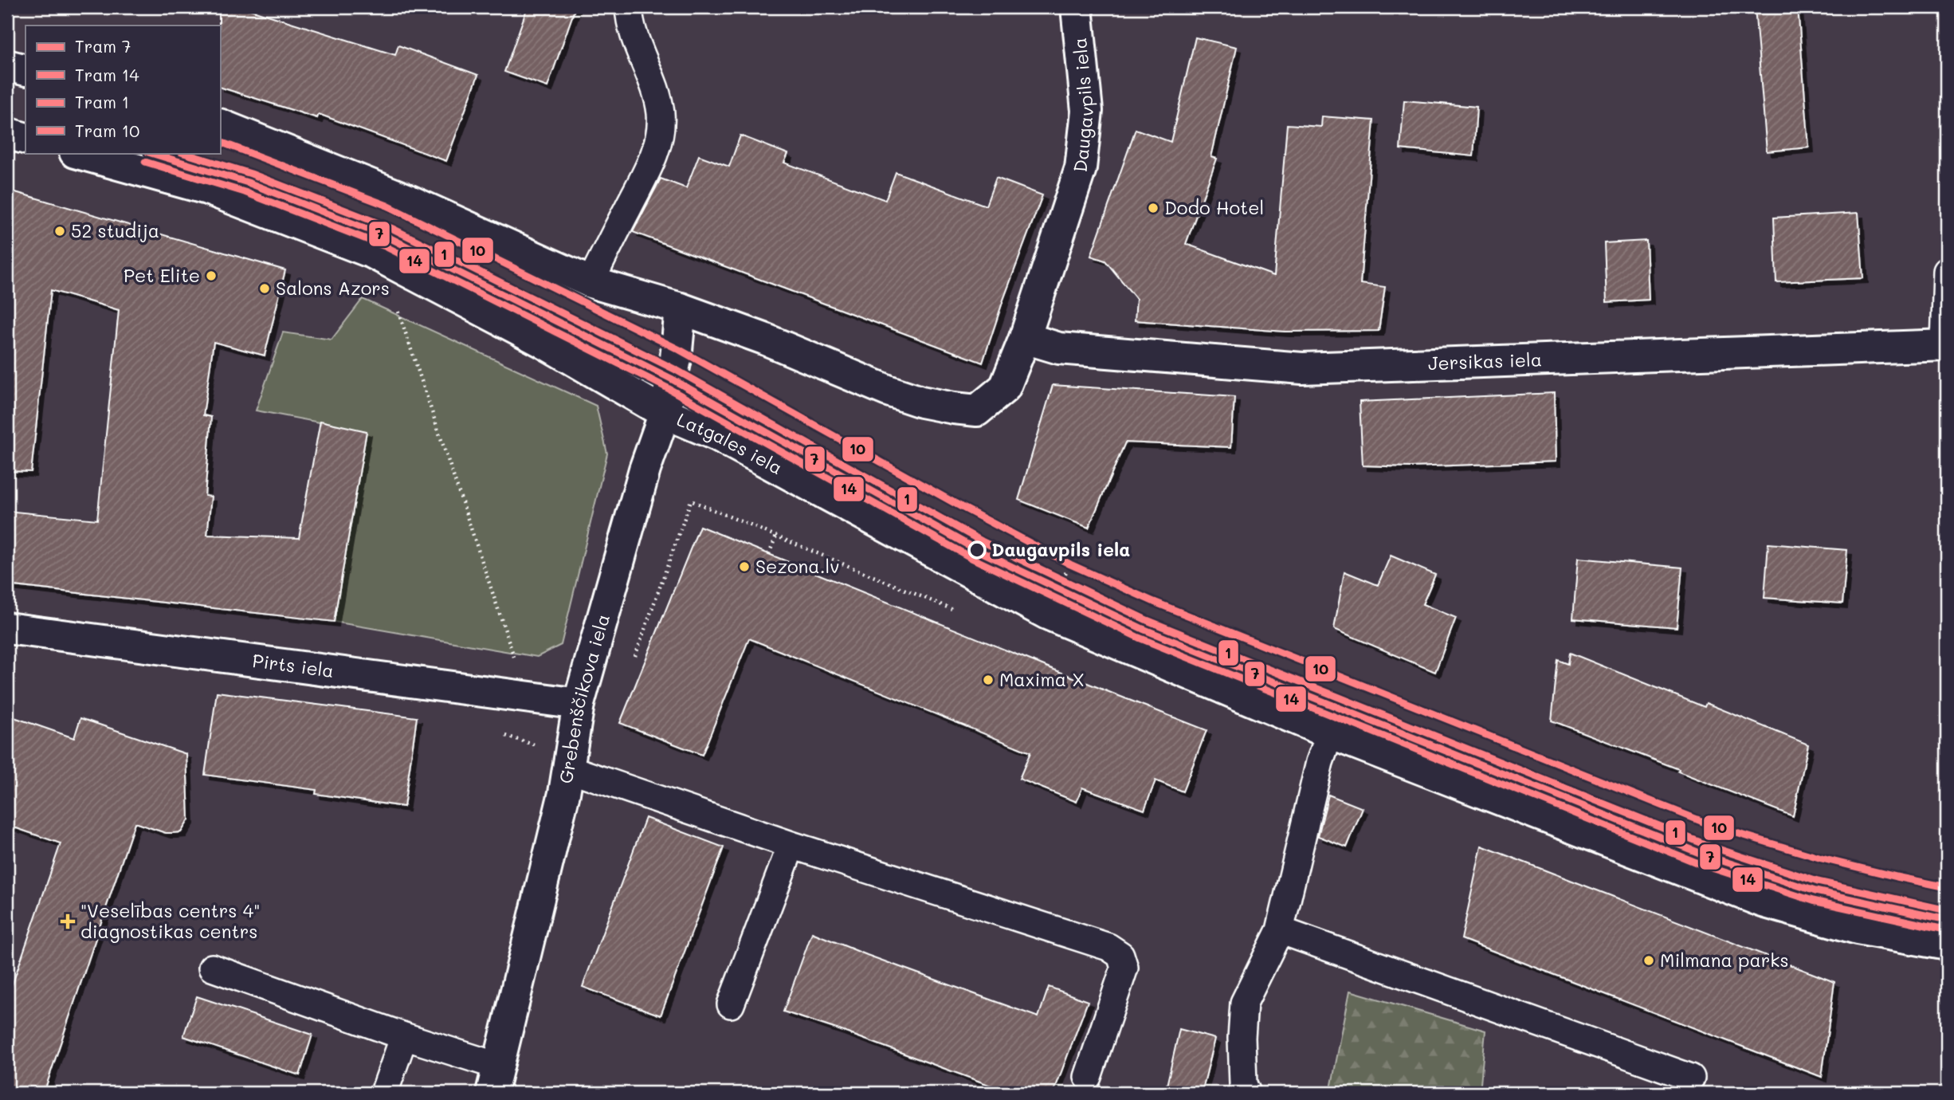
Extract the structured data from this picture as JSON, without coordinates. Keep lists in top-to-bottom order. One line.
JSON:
{"streets":{"street":["Daugavpils iela","Jersikas iela","Latgales iela","Pirts iela","Grebenščikova iela"]},"crossings":[["Daugavpils iela","Jersikas iela"],["Daugavpils iela","Grebenščikova iela"],["Latgales iela","Grebenščikova iela"],["Pirts iela","Grebenščikova iela"]],"places":{"other":["Dodo Hotel","52 studija","Pet Elite","Salons Azors","Daugavpils iela","Sezona.lv","Maxima X","Milmana parks"],"health":["\"Veselības centrs 4\" diagnostikas centrs"]},"lines":["tram line 10","tram line 7","tram line 1","tram line 14"],"legend":["Tram 7","Tram 14","Tram 1","Tram 10"]}
